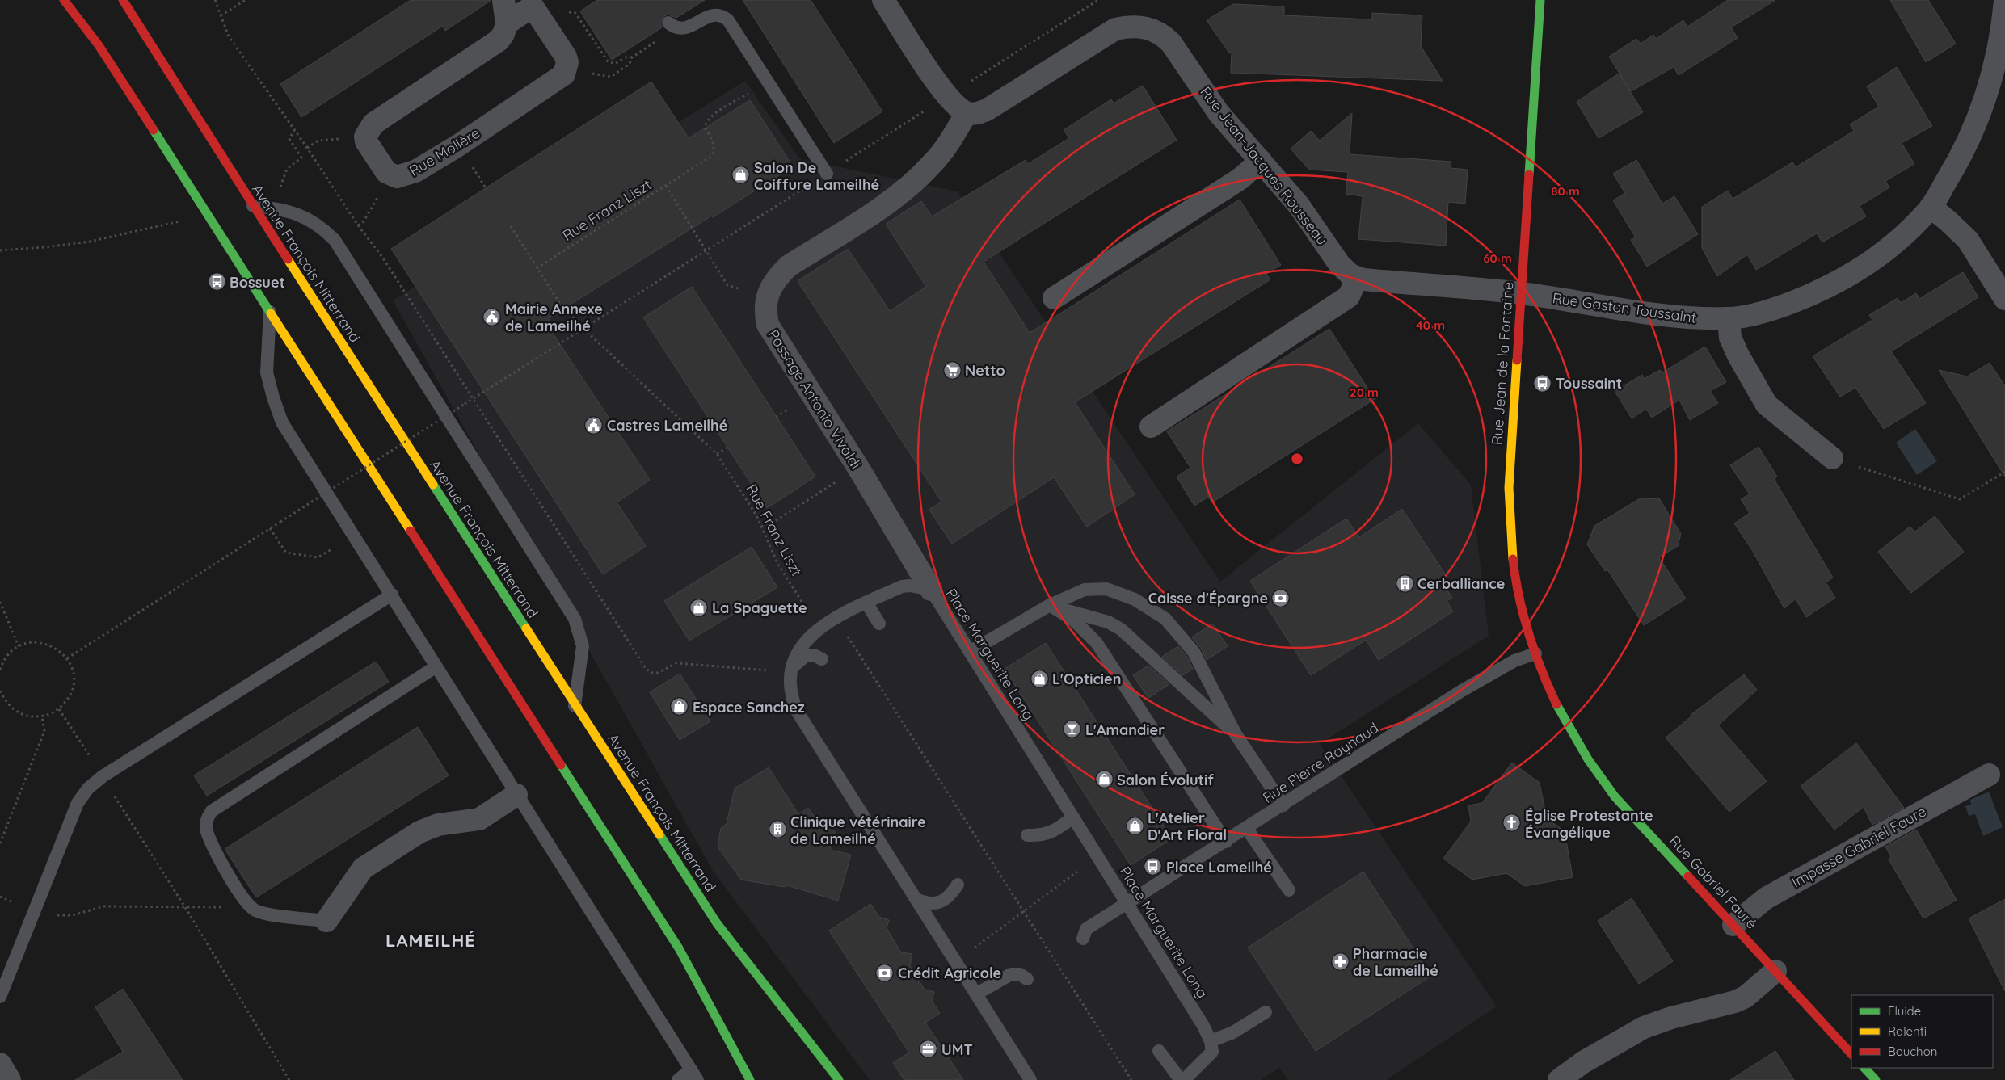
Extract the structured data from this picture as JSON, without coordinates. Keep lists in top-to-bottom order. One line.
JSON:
{"streets":{"street":["Rue Molière","Rue Jean-Jacques Rousseau","Avenue François Mitterrand","Rue Gaston Toussaint","Rue Jean de la Fontaine","Passage Antonio Vivaldi","Impasse Gabriel Faure","Rue Gabriel Fauré"],"lane":["Place Marguerite Long","Rue Pierre Raynaud"],"path":["Rue Franz Liszt"]},"crossings":[["Rue Jean-Jacques Rousseau","Rue Gaston Toussaint"],["Rue Jean-Jacques Rousseau","Rue Jean de la Fontaine"],["Rue Jean-Jacques Rousseau","Passage Antonio Vivaldi"],["Rue Franz Liszt","Passage Antonio Vivaldi"],["Rue Franz Liszt","Place Marguerite Long"],["Rue Gaston Toussaint","Rue Jean de la Fontaine"],["Rue Jean de la Fontaine","Rue Pierre Raynaud"],["Rue Jean de la Fontaine","Rue Gabriel Fauré"],["Passage Antonio Vivaldi","Place Marguerite Long"],["Place Marguerite Long","Rue Pierre Raynaud"],["Rue Pierre Raynaud","Rue Gabriel Fauré"],["Impasse Gabriel Faure","Rue Gabriel Fauré"]],"districts":["LAMEILHÉ"],"places":{"shop":["Salon De Coiffure Lameilhé","La Spaguette","L'Opticien","Espace Sanchez","Salon Évolutif","L'Atelier D'Art Floral"],"bus stop":["Bossuet","Toussaint","Place Lameilhé"],"public building":["Mairie Annexe de Lameilhé","Castres Lameilhé"],"supermarket":["Netto"],"building":["Cerballiance","Clinique vétérinaire de Lameilhé"],"bank":["Caisse d'Épargne","Crédit Agricole"],"bar":["L'Amandier"],"church":["Église Protestante Évangélique"],"pharmacy":["Pharmacie de Lameilhé"],"office":["UMT"]},"legend":["Fluide","Ralenti","Bouchon"],"rings":["80 m","60 m","40 m","20 m"]}
